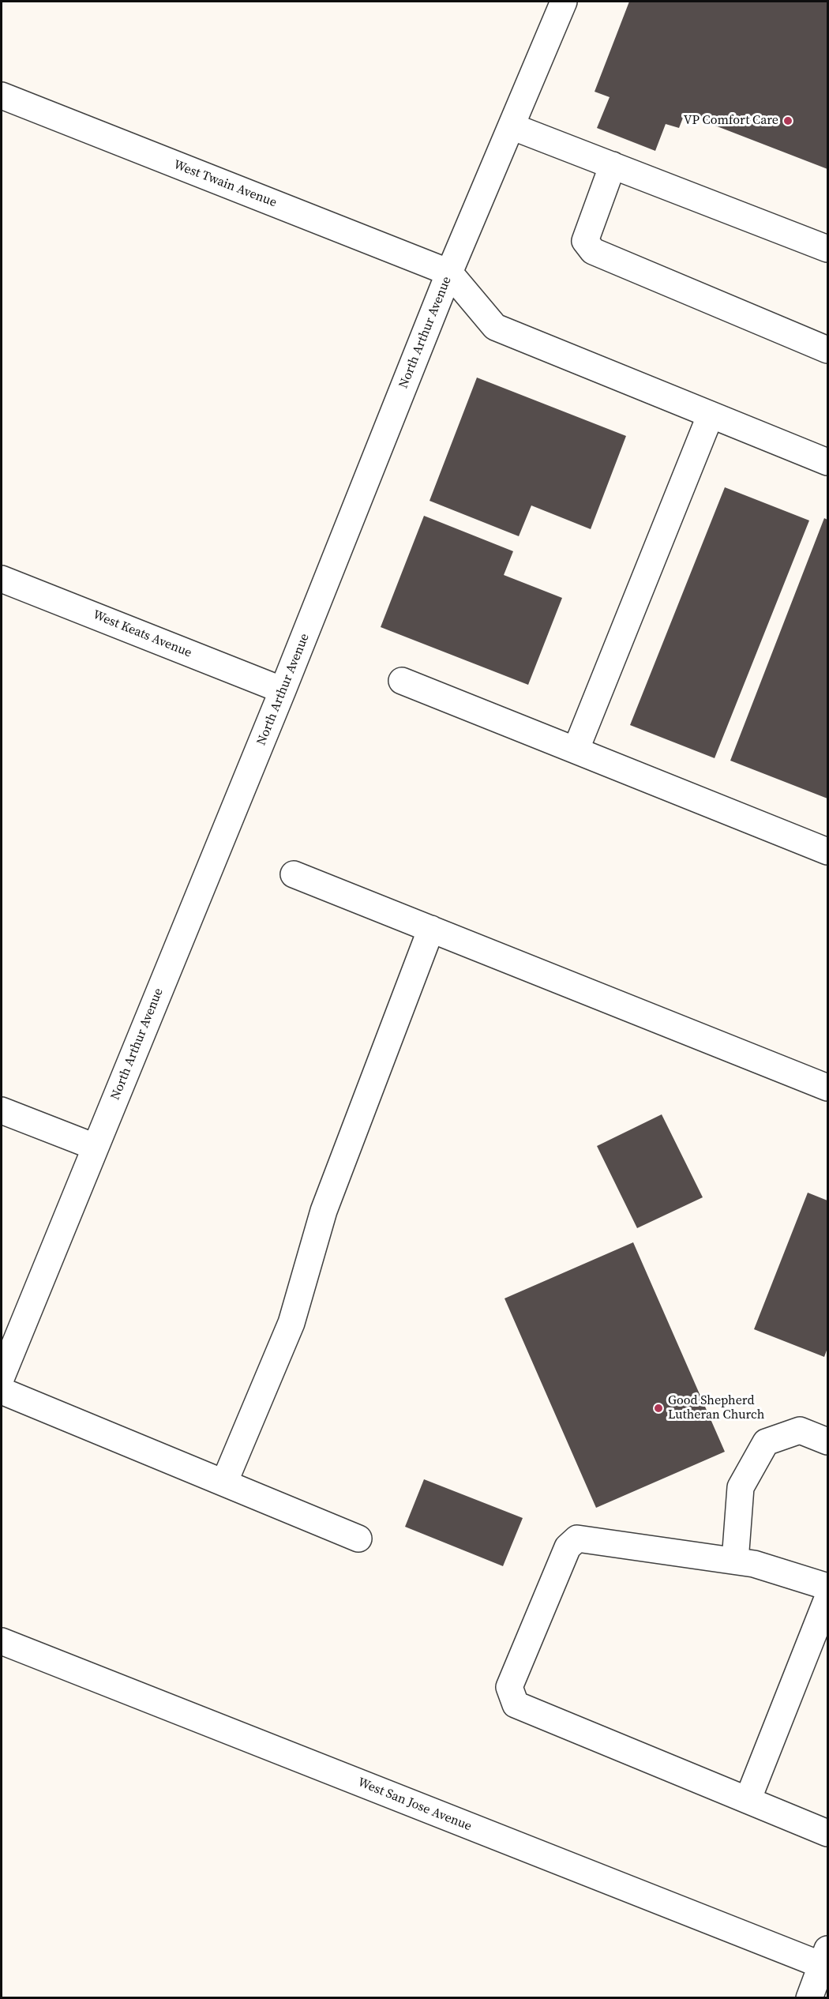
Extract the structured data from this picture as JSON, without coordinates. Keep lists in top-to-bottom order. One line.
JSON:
{"streets":{"street":["West Twain Avenue","North Arthur Avenue","West Keats Avenue","West San Jose Avenue"]},"crossings":[["West Twain Avenue","North Arthur Avenue"],["North Arthur Avenue","West Keats Avenue"]],"places":["VP Comfort Care","Good Shepherd Lutheran Church"]}
